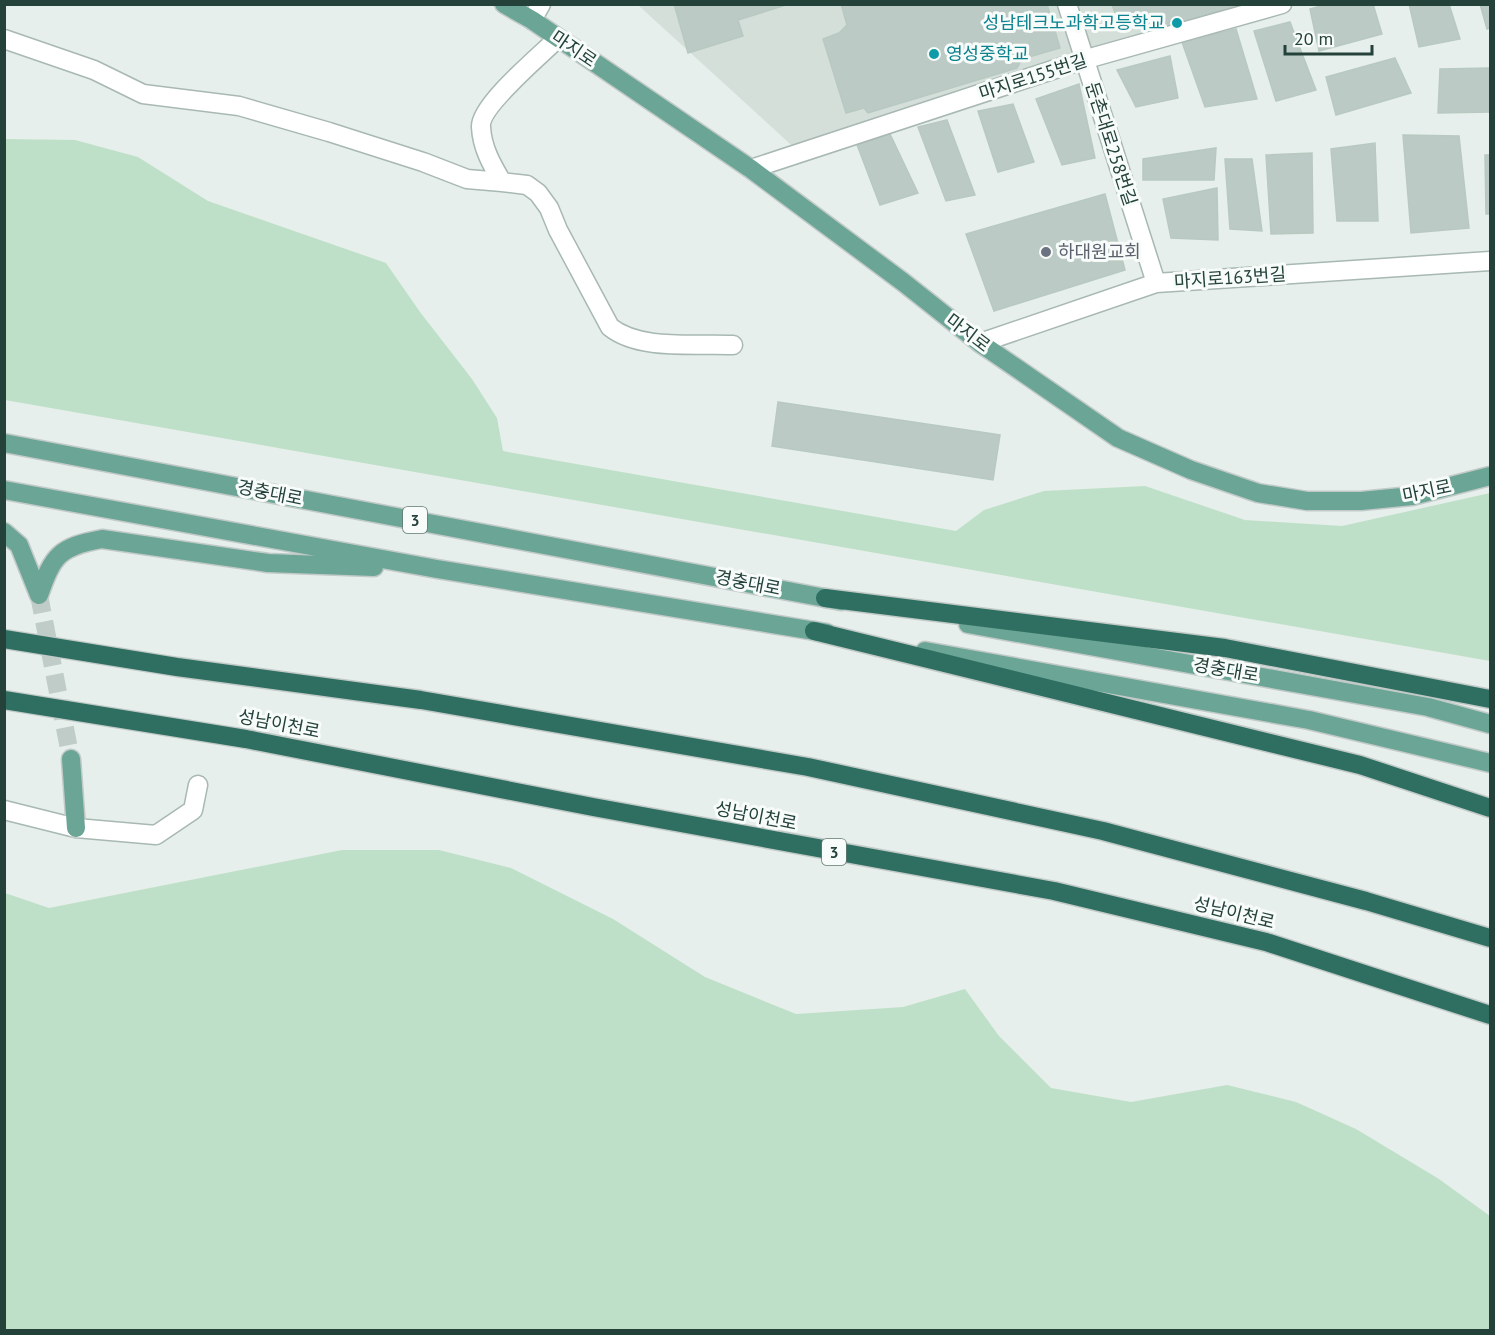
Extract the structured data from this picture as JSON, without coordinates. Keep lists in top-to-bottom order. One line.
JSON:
{"streets":{"highway":["3","성남이천로"],"main road":["마지로","경충대로"],"street":["마지로155번길","둔촌대로258번길","마지로163번길"]},"crossings":[["마지로","마지로155번길"],["마지로","마지로163번길"],["마지로155번길","둔촌대로258번길"],["둔촌대로258번길","마지로163번길"]],"places":["성남테크노과학고등학교","영성중학교","하대원교회"],"scale_bar":"20 m"}
